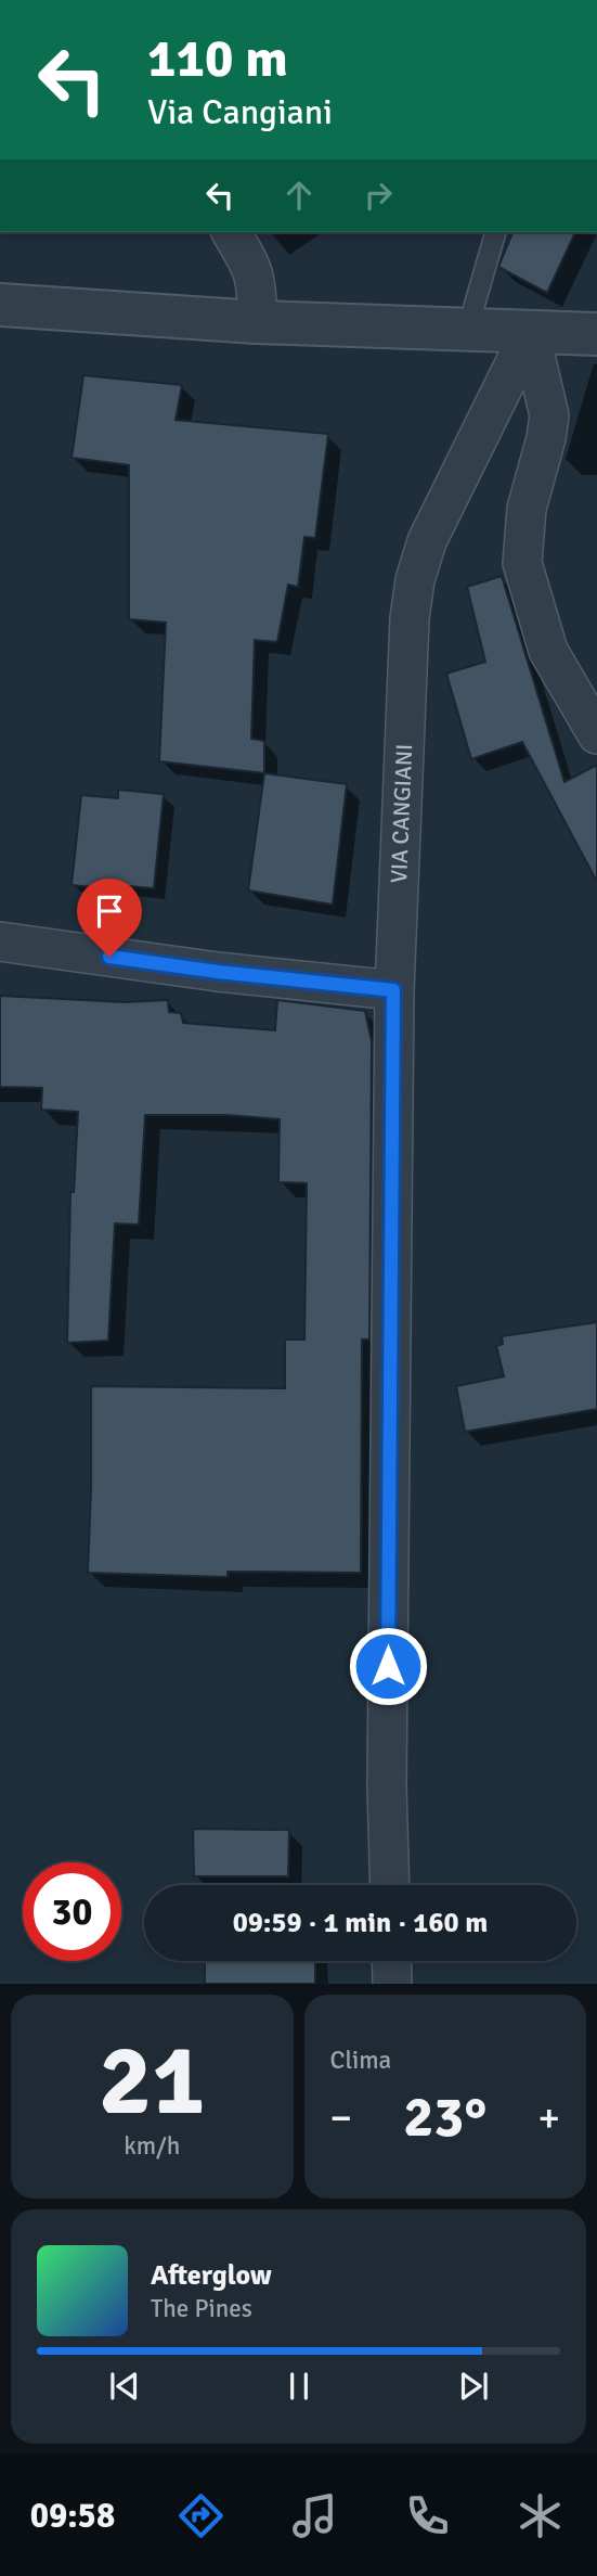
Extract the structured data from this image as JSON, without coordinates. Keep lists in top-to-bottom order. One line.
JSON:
{"streets":{"street":["VIA CANGIANI"]},"page":{"turn":["110 m","Via Cangiani"],"limit":"30","trip":"09:59 · 1 min · 160 m","tile":[["21","km/h"],"Clima"],"heat":["−","23°","+"],"song":["Afterglow","The Pines"],"tabs":"09:58"}}
